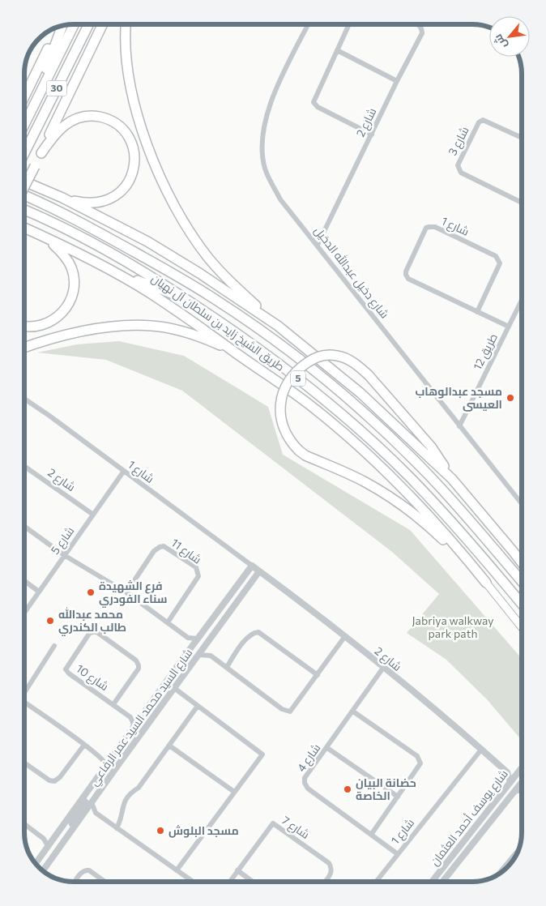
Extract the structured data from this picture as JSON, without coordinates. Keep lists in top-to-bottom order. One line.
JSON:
{"streets":{"highway":["30","طريق الشيخ زايد بن سلطان آل نهيان","5"],"street":["شارع 2","شارع 3","شارع 1","شارع دخيل عبدالله الدخيل","طريق 12","شارع 5","شارع 11","شارع 10","شارع السيد محمد السيد عمر الرفاعي","شارع 4","شارع يوسف أحمد العثمان","شارع 7"]},"crossings":[["شارع 2","شارع 1"],["شارع 2","شارع دخيل عبدالله الدخيل"],["شارع 2","شارع 5"],["شارع 2","شارع السيد محمد السيد عمر الرفاعي"],["شارع 2","شارع 4"],["شارع 2","شارع يوسف أحمد العثمان"],["شارع 1","طريق 12"],["شارع 1","شارع 5"],["شارع 1","شارع السيد محمد السيد عمر الرفاعي"],["شارع 1","شارع 4"],["شارع دخيل عبدالله الدخيل","طريق 12"]],"parks":["Jabriya walkway park path"],"places":["مسجد عبدالوهاب العيسى","فرع الشهيدة سناء الفودري","محمد عبدالله طالب الكندري","حضانة البيان الخاصة","مسجد البلوش"],"north":"bottom left"}
